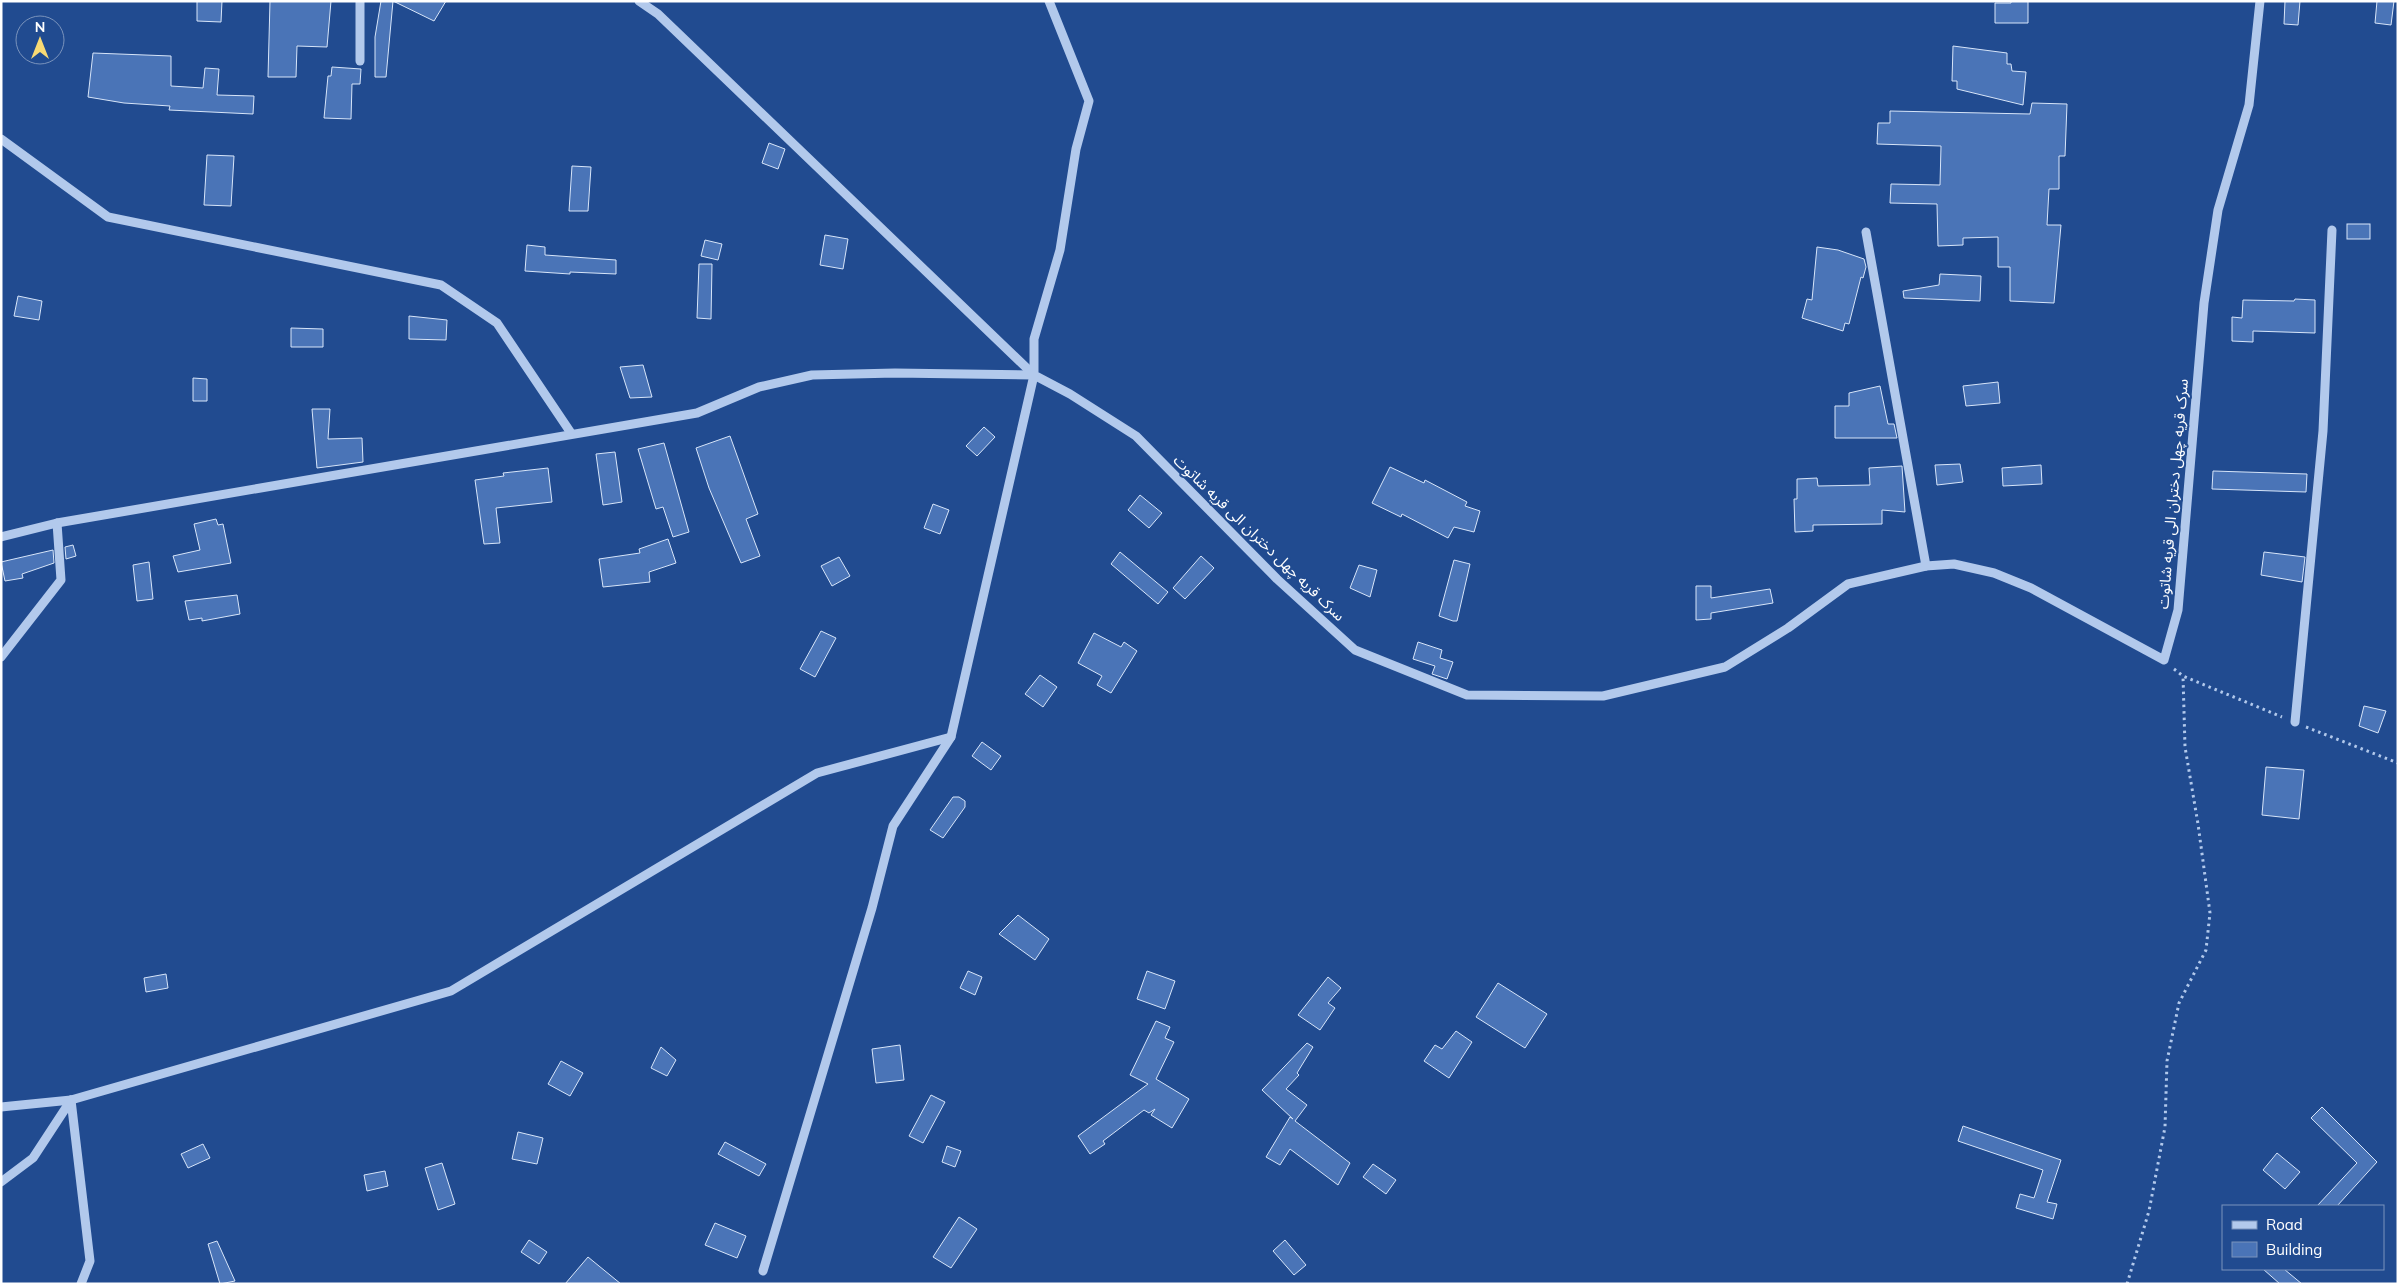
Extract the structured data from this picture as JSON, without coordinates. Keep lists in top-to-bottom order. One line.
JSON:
{"streets":{"street":["سرک قریه چهل دختران الی قریه شاتوت"]},"legend":["Road","Building"],"north":"top"}
